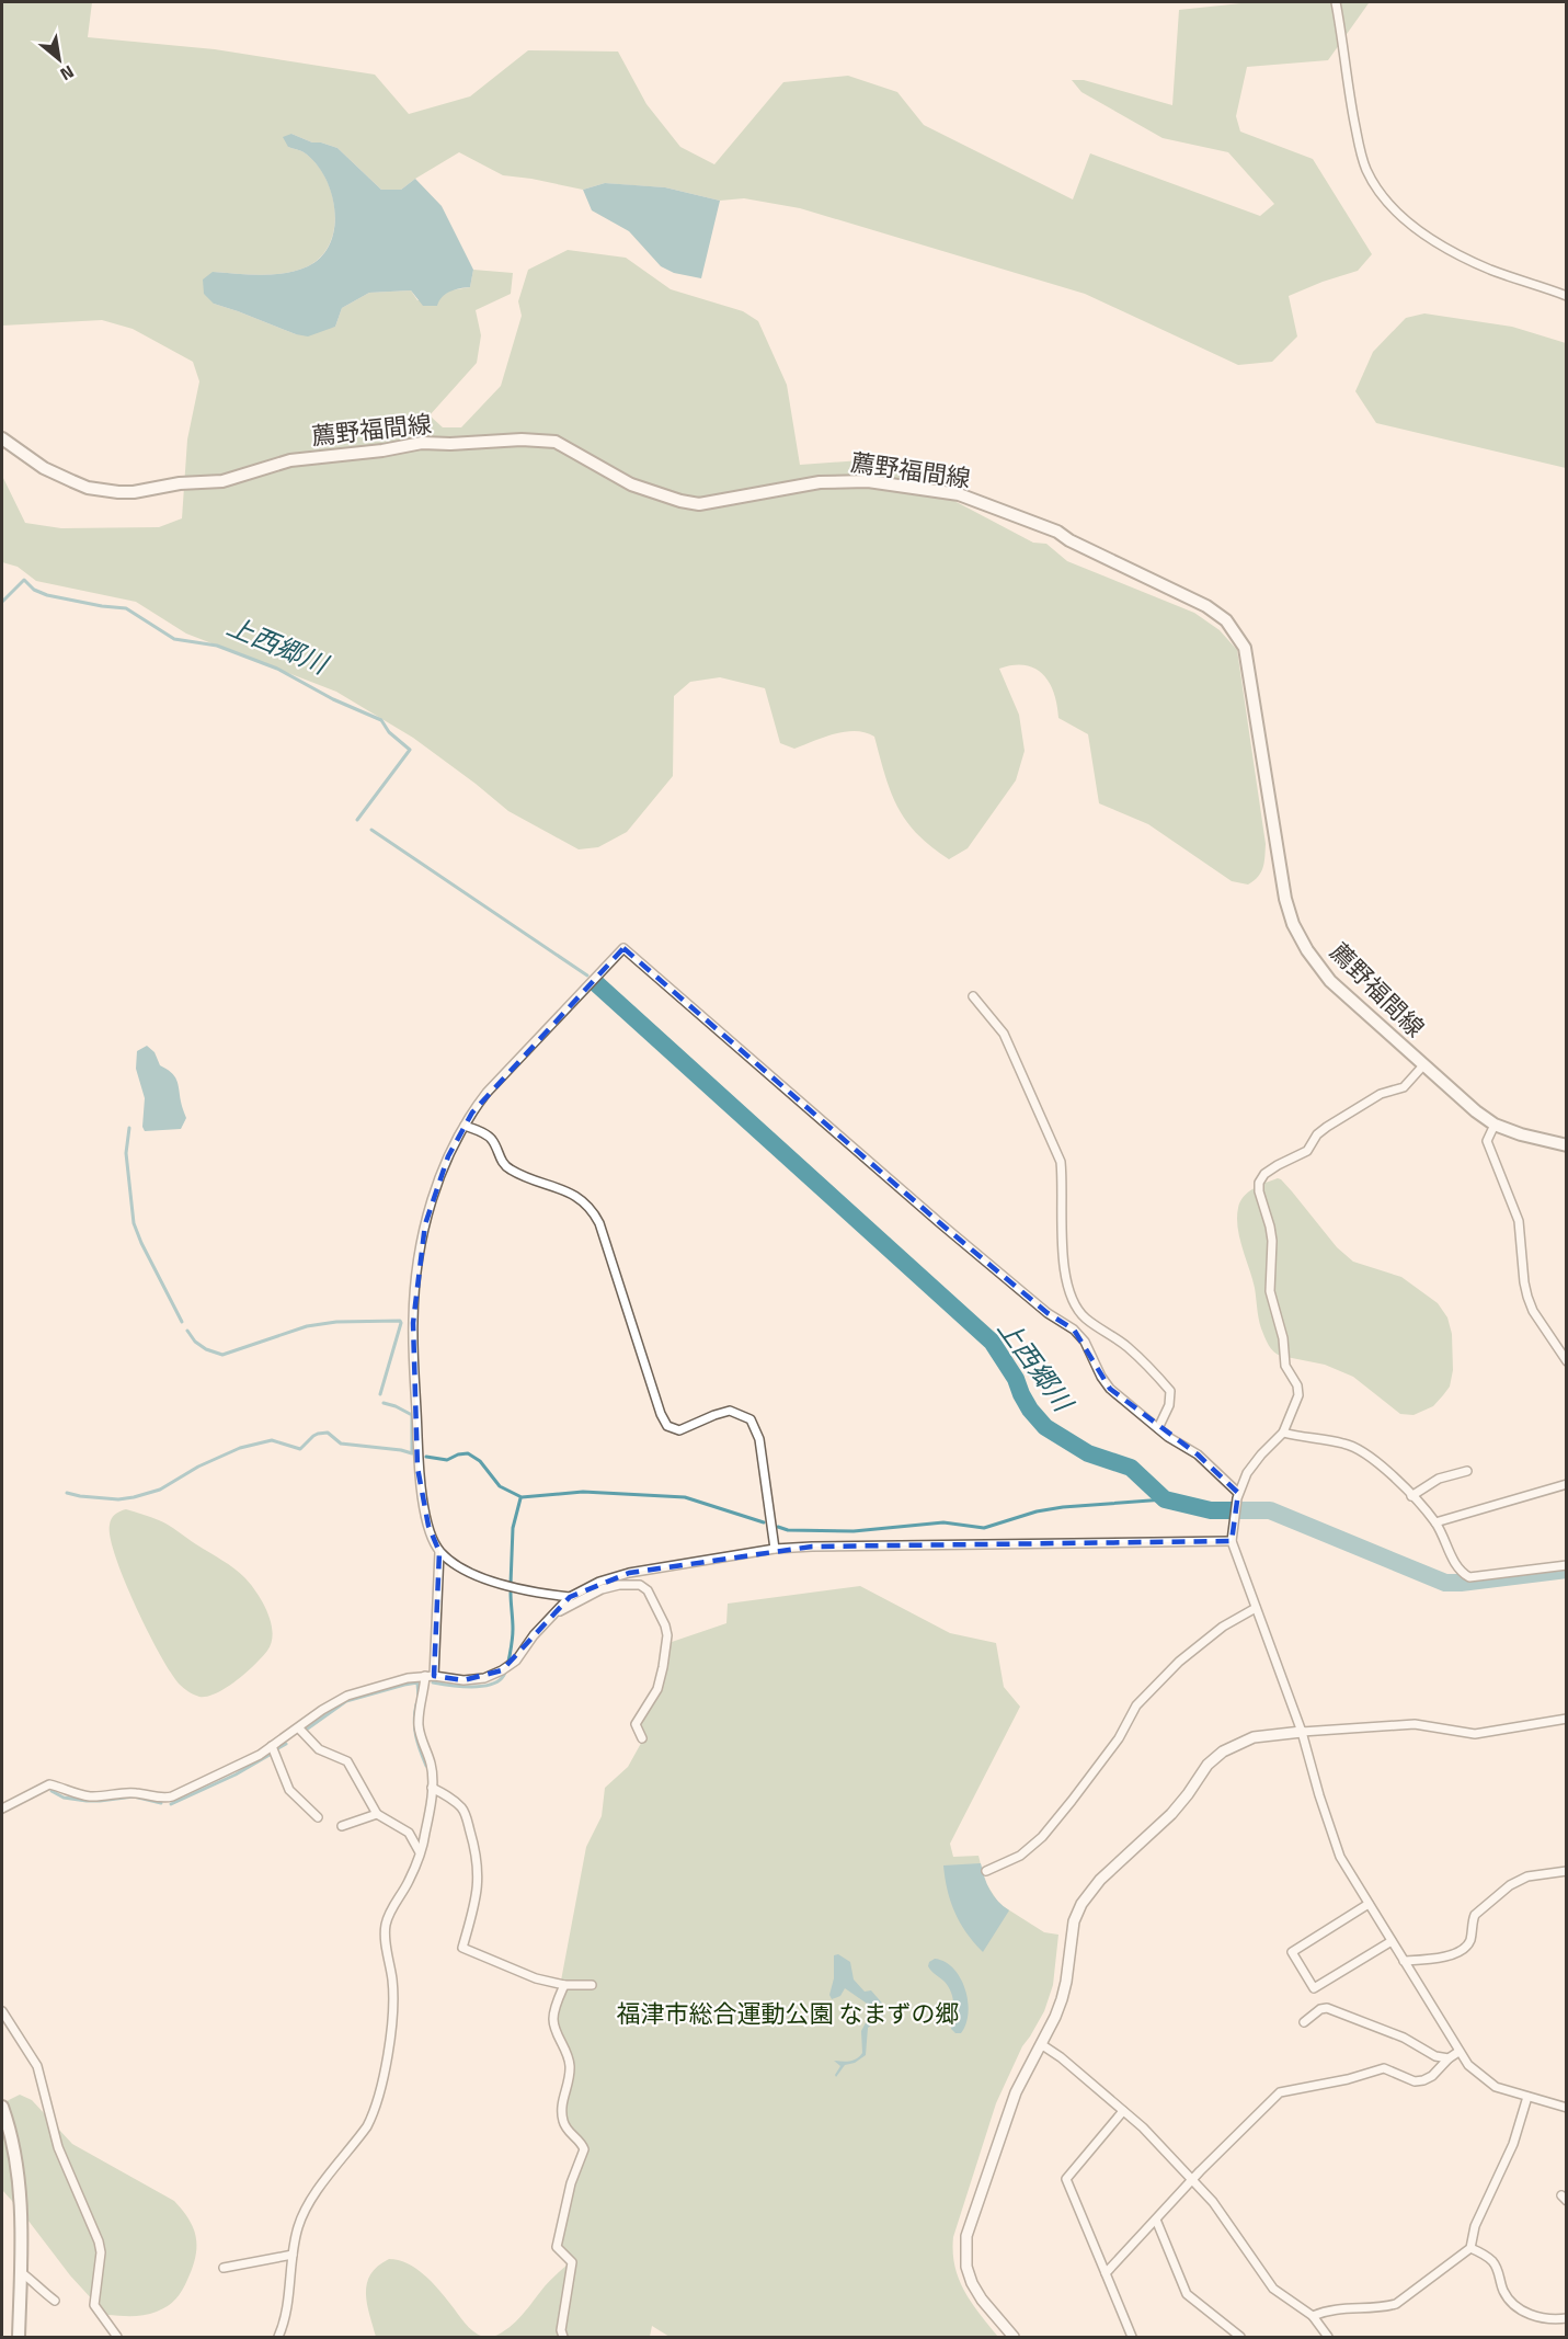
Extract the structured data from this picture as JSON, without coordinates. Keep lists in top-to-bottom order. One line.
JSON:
{"streets":{"main road":["薦野福間線"]},"water":["上西郷川"],"parks":["福津市総合運動公園 なまずの郷"],"north":"bottom right"}
